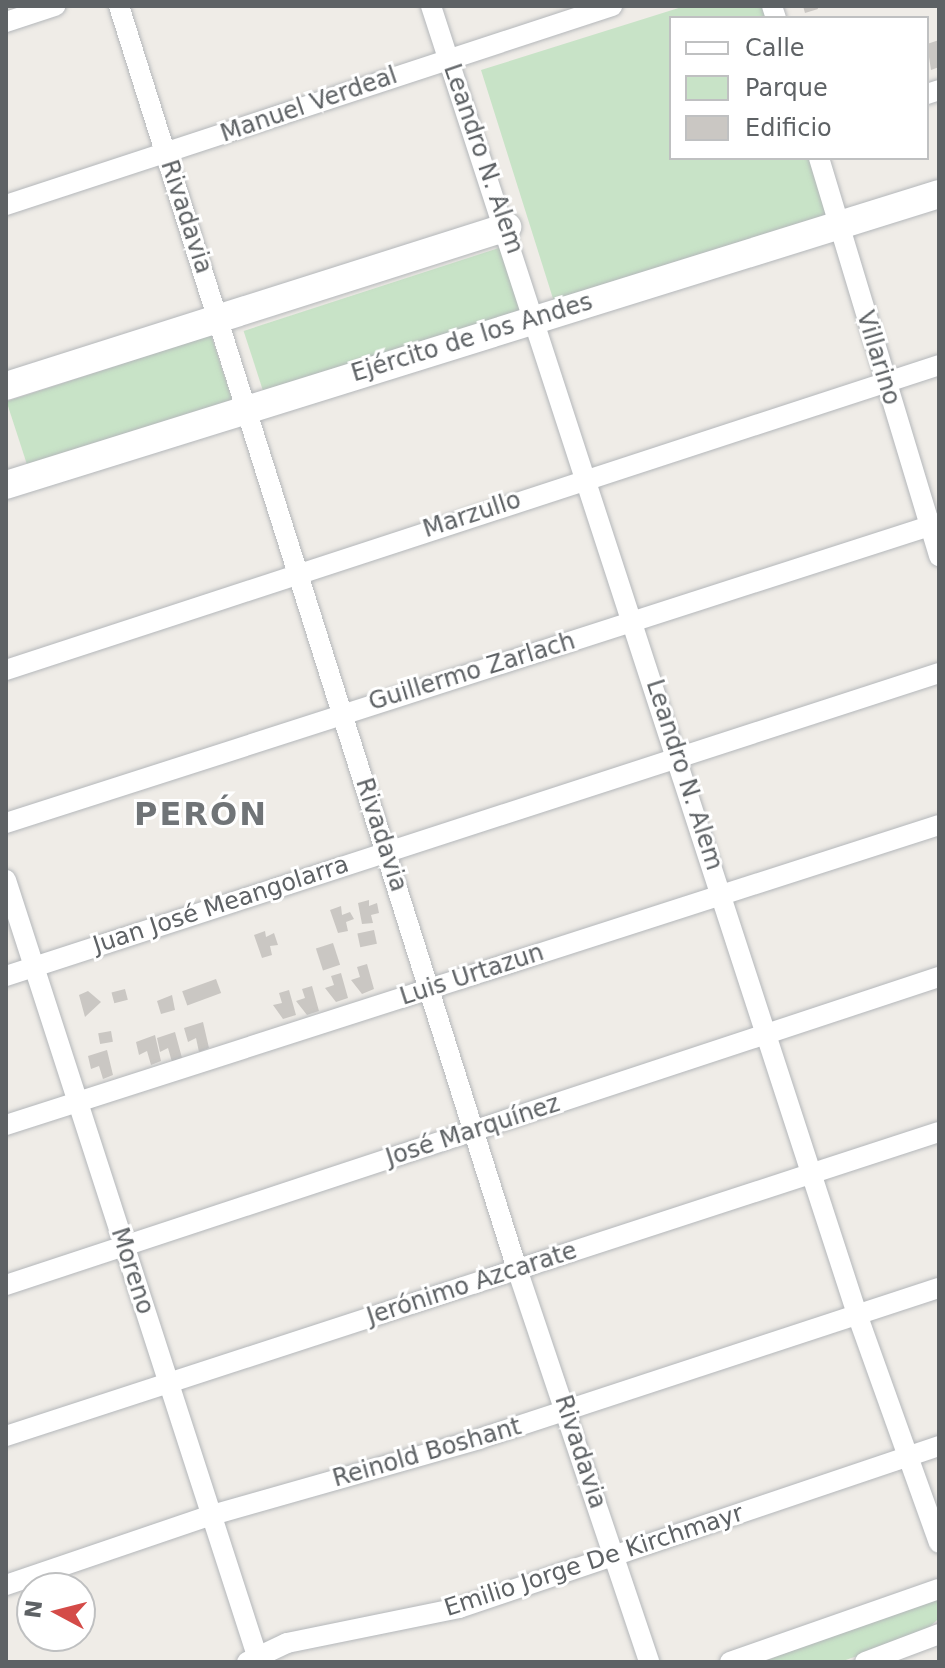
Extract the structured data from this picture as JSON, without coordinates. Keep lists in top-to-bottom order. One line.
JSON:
{"streets":{"street":["Manuel Verdeal","Leandro N. Alem","Rivadavia","Ejército de los Andes","Villarino","Marzullo","Guillermo Zarlach","Juan José Meangolarra","Luis Urtazun","José Marquínez","Moreno","Jerónimo Azcarate","Reinold Boshant","Emilio Jorge De Kirchmayr"]},"crossings":[["Manuel Verdeal","Leandro N. Alem"],["Manuel Verdeal","Rivadavia"],["Leandro N. Alem","Ejército de los Andes"],["Leandro N. Alem","Marzullo"],["Leandro N. Alem","Guillermo Zarlach"],["Leandro N. Alem","Juan José Meangolarra"],["Leandro N. Alem","Luis Urtazun"],["Leandro N. Alem","José Marquínez"],["Leandro N. Alem","Jerónimo Azcarate"],["Leandro N. Alem","Reinold Boshant"],["Leandro N. Alem","Emilio Jorge De Kirchmayr"],["Rivadavia","Ejército de los Andes"],["Rivadavia","Marzullo"],["Rivadavia","Guillermo Zarlach"],["Rivadavia","Juan José Meangolarra"],["Rivadavia","Luis Urtazun"],["Rivadavia","José Marquínez"],["Rivadavia","Jerónimo Azcarate"],["Rivadavia","Reinold Boshant"],["Rivadavia","Emilio Jorge De Kirchmayr"],["Ejército de los Andes","Villarino"],["Villarino","Marzullo"],["Villarino","Guillermo Zarlach"],["Juan José Meangolarra","Moreno"],["Luis Urtazun","Moreno"],["José Marquínez","Moreno"],["Moreno","Jerónimo Azcarate"],["Moreno","Reinold Boshant"],["Moreno","Emilio Jorge De Kirchmayr"]],"districts":["PERÓN"],"legend":["Calle","Parque","Edificio"],"north":"left"}
